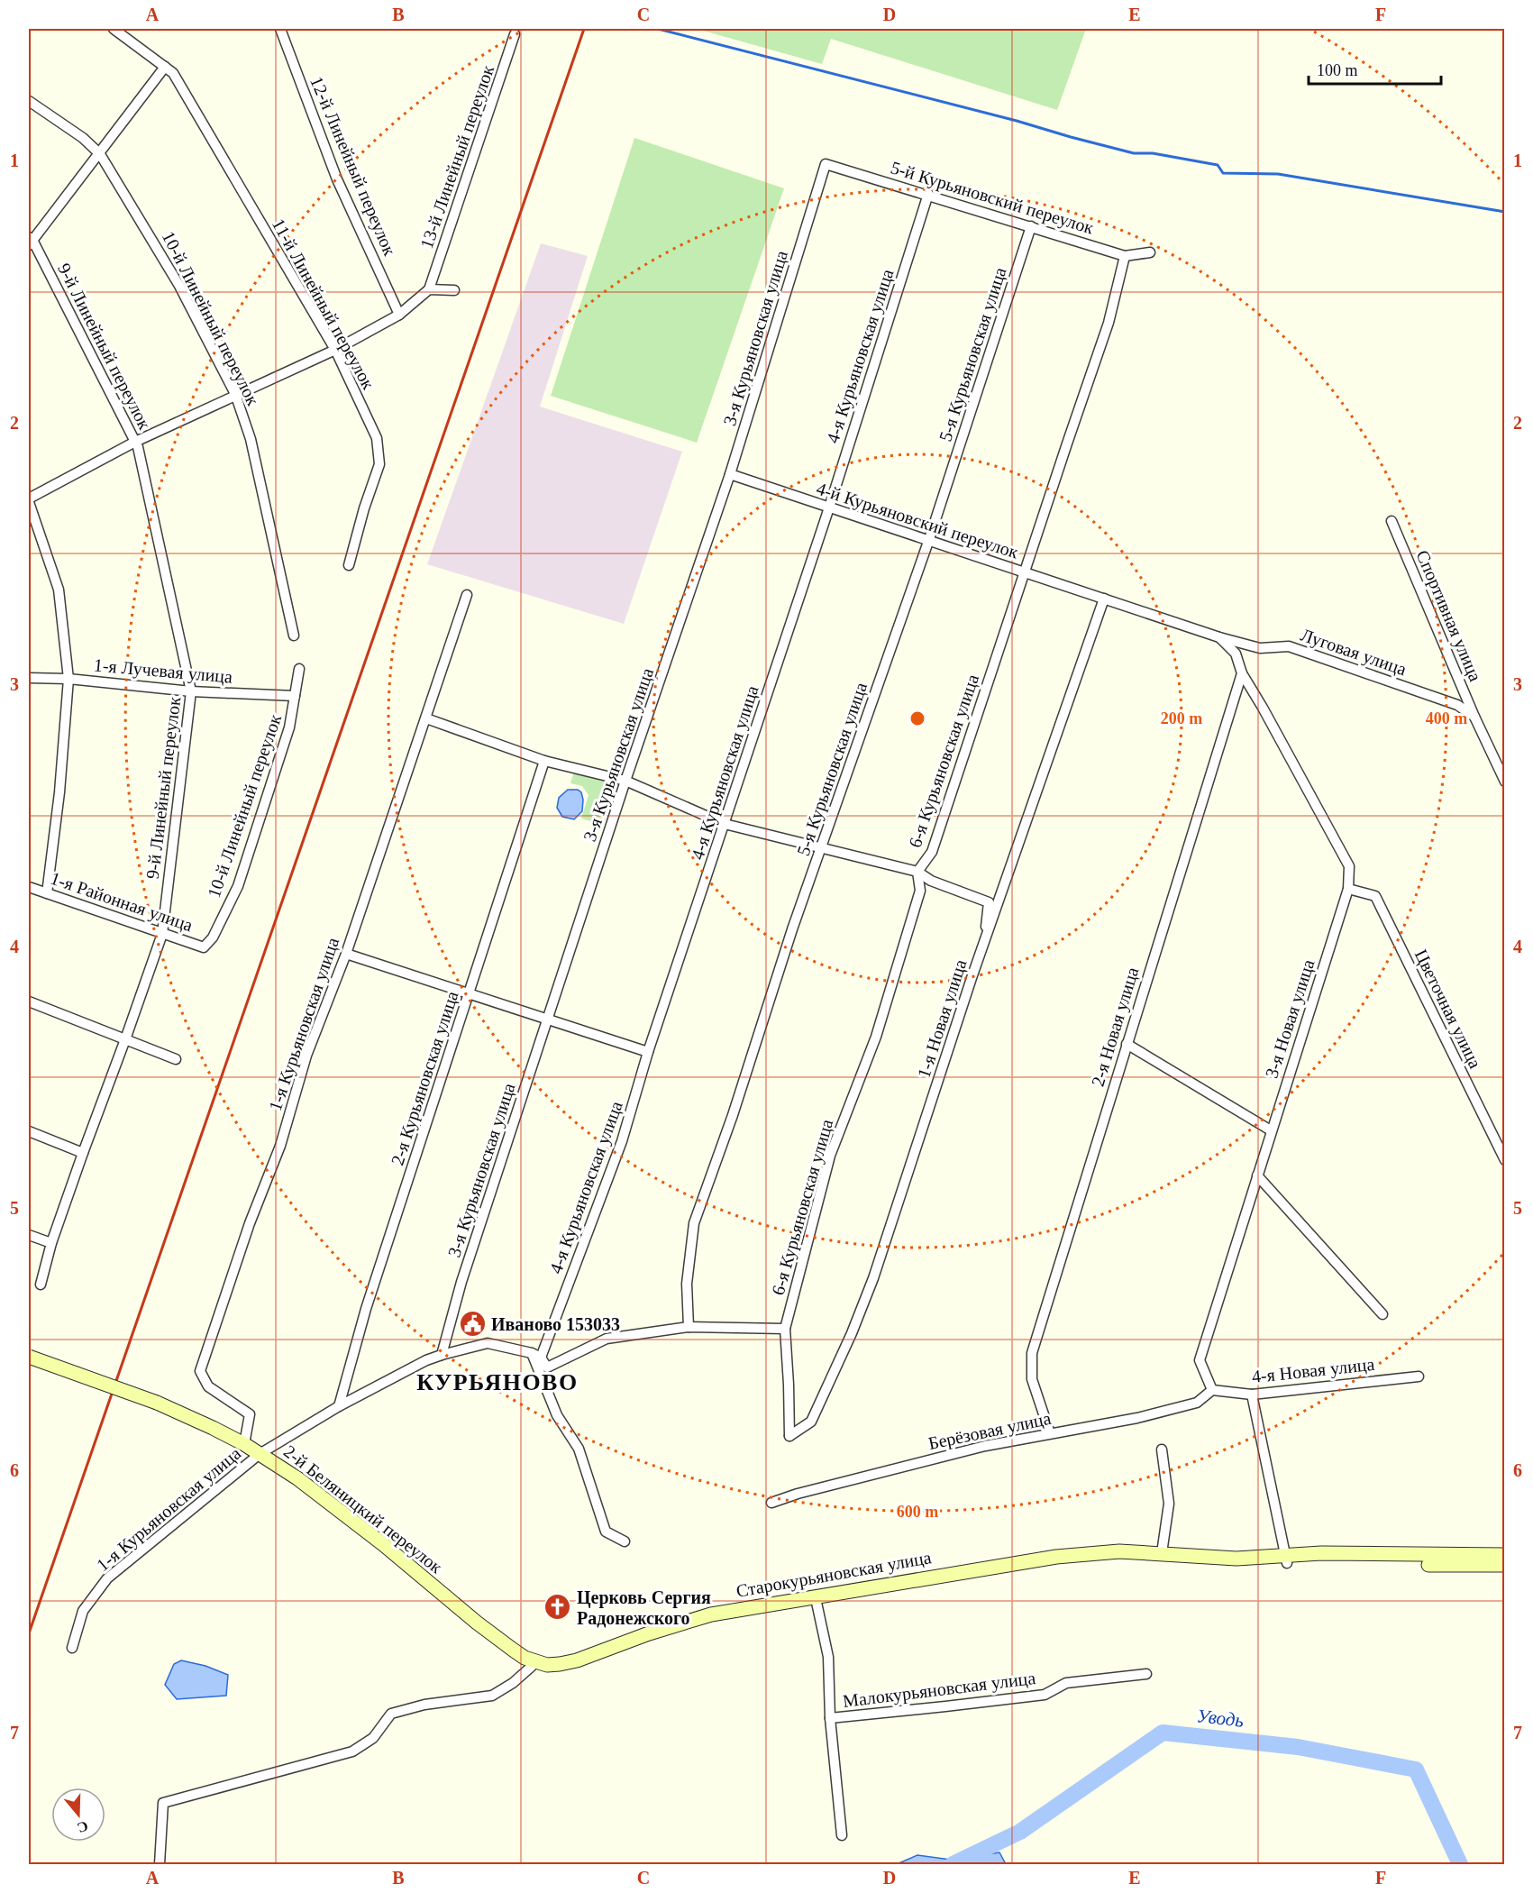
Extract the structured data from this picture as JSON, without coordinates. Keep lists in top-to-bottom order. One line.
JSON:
{"streets":{"main road":["2-й Беляницкий переулок","Старокурьяновская улица"],"street":["13-й Линейный переулок","12-й Линейный переулок","5-й Курьяновский переулок","11-й Линейный переулок","10-й Линейный переулок","3-я Курьяновская улица","9-й Линейный переулок","5-я Курьяновская улица","4-я Курьяновская улица","4-й Курьяновский переулок","Спортивная улица","Луговая улица","1-я Лучевая улица","6-я Курьяновская улица","1-я Районная улица","Цветочная улица","1-я Новая улица","3-я Новая улица","1-я Курьяновская улица","2-я Новая улица","2-я Курьяновская улица","4-я Новая улица","Берёзовая улица","Малокурьяновская улица"]},"crossings":[["5-й Курьяновский переулок","3-я Курьяновская улица"],["5-й Курьяновский переулок","5-я Курьяновская улица"],["5-й Курьяновский переулок","4-я Курьяновская улица"],["5-й Курьяновский переулок","6-я Курьяновская улица"],["10-й Линейный переулок","1-я Лучевая улица"],["10-й Линейный переулок","1-я Районная улица"],["3-я Курьяновская улица","4-й Курьяновский переулок"],["3-я Курьяновская улица","1-я Курьяновская улица"],["9-й Линейный переулок","1-я Лучевая улица"],["9-й Линейный переулок","1-я Районная улица"],["5-я Курьяновская улица","4-й Курьяновский переулок"],["5-я Курьяновская улица","1-я Курьяновская улица"],["4-я Курьяновская улица","4-й Курьяновский переулок"],["4-я Курьяновская улица","1-я Курьяновская улица"],["4-й Курьяновский переулок","Луговая улица"],["4-й Курьяновский переулок","6-я Курьяновская улица"],["4-й Курьяновский переулок","1-я Новая улица"],["Спортивная улица","Луговая улица"],["Луговая улица","1-я Новая улица"],["6-я Курьяновская улица","1-я Новая улица"],["Цветочная улица","3-я Новая улица"],["3-я Новая улица","2-я Новая улица"],["3-я Новая улица","4-я Новая улица"],["3-я Новая улица","Берёзовая улица"],["1-я Курьяновская улица","2-я Курьяновская улица"],["1-я Курьяновская улица","2-й Беляницкий переулок"],["2-я Новая улица","Берёзовая улица"],["4-я Новая улица","Берёзовая улица"],["2-й Беляницкий переулок","Старокурьяновская улица"]],"districts":["КУРЬЯНОВО"],"water":["Уводь"],"places":{"public building":["Иваново 153033"],"church":["Церковь Сергия Радонежского"]},"scale_bar":"100 m","north":"bottom","grid":{"columns":["A","B","C","D","E","F"],"rows":["1","2","3","4","5","6","7"]},"rings":["200 m","400 m","600 m"]}
